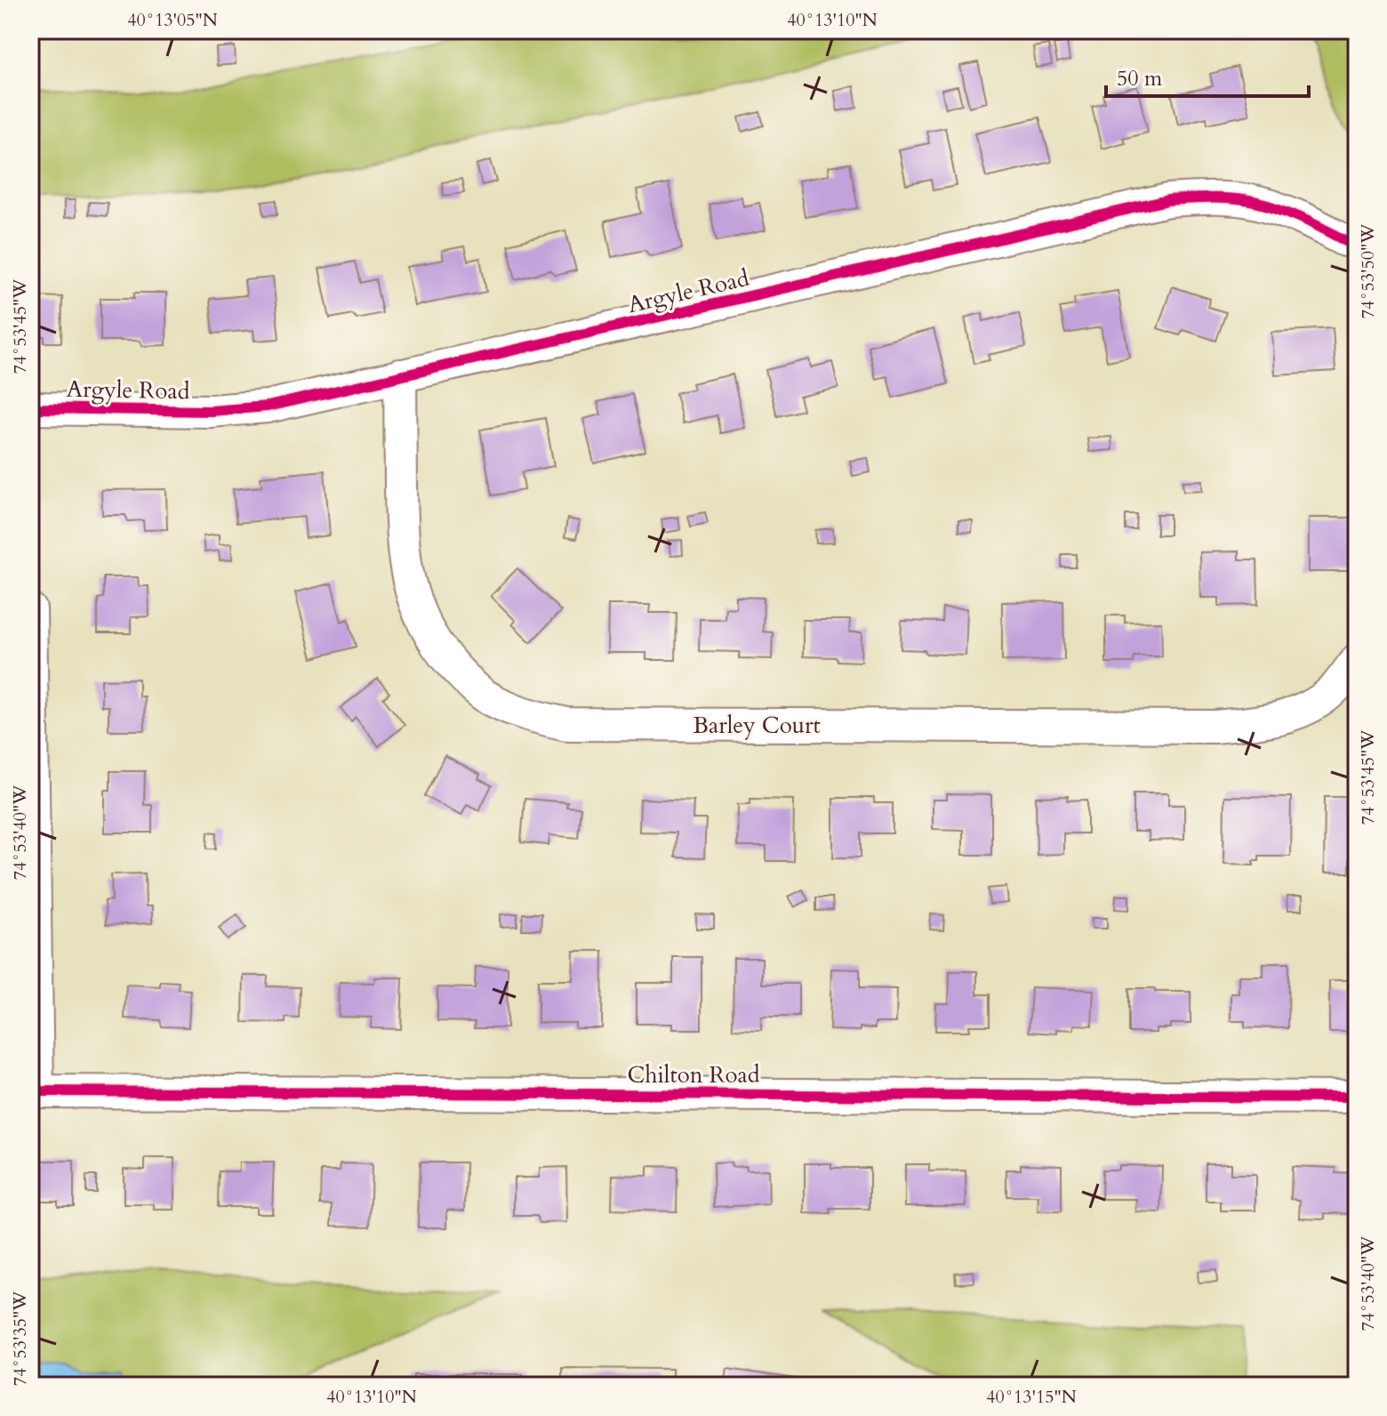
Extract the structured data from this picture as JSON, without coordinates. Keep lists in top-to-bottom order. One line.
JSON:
{"streets":{"street":["Argyle Road","Barley Court","Chilton Road"]},"crossings":[["Argyle Road","Barley Court"]],"scale_bar":"50 m","coordinates":["40°13'05\"N","40°13'10\"N","74°53'50\"W","74°53'45\"W","74°53'40\"W","74°53'35\"W","40°13'15\"N"]}
